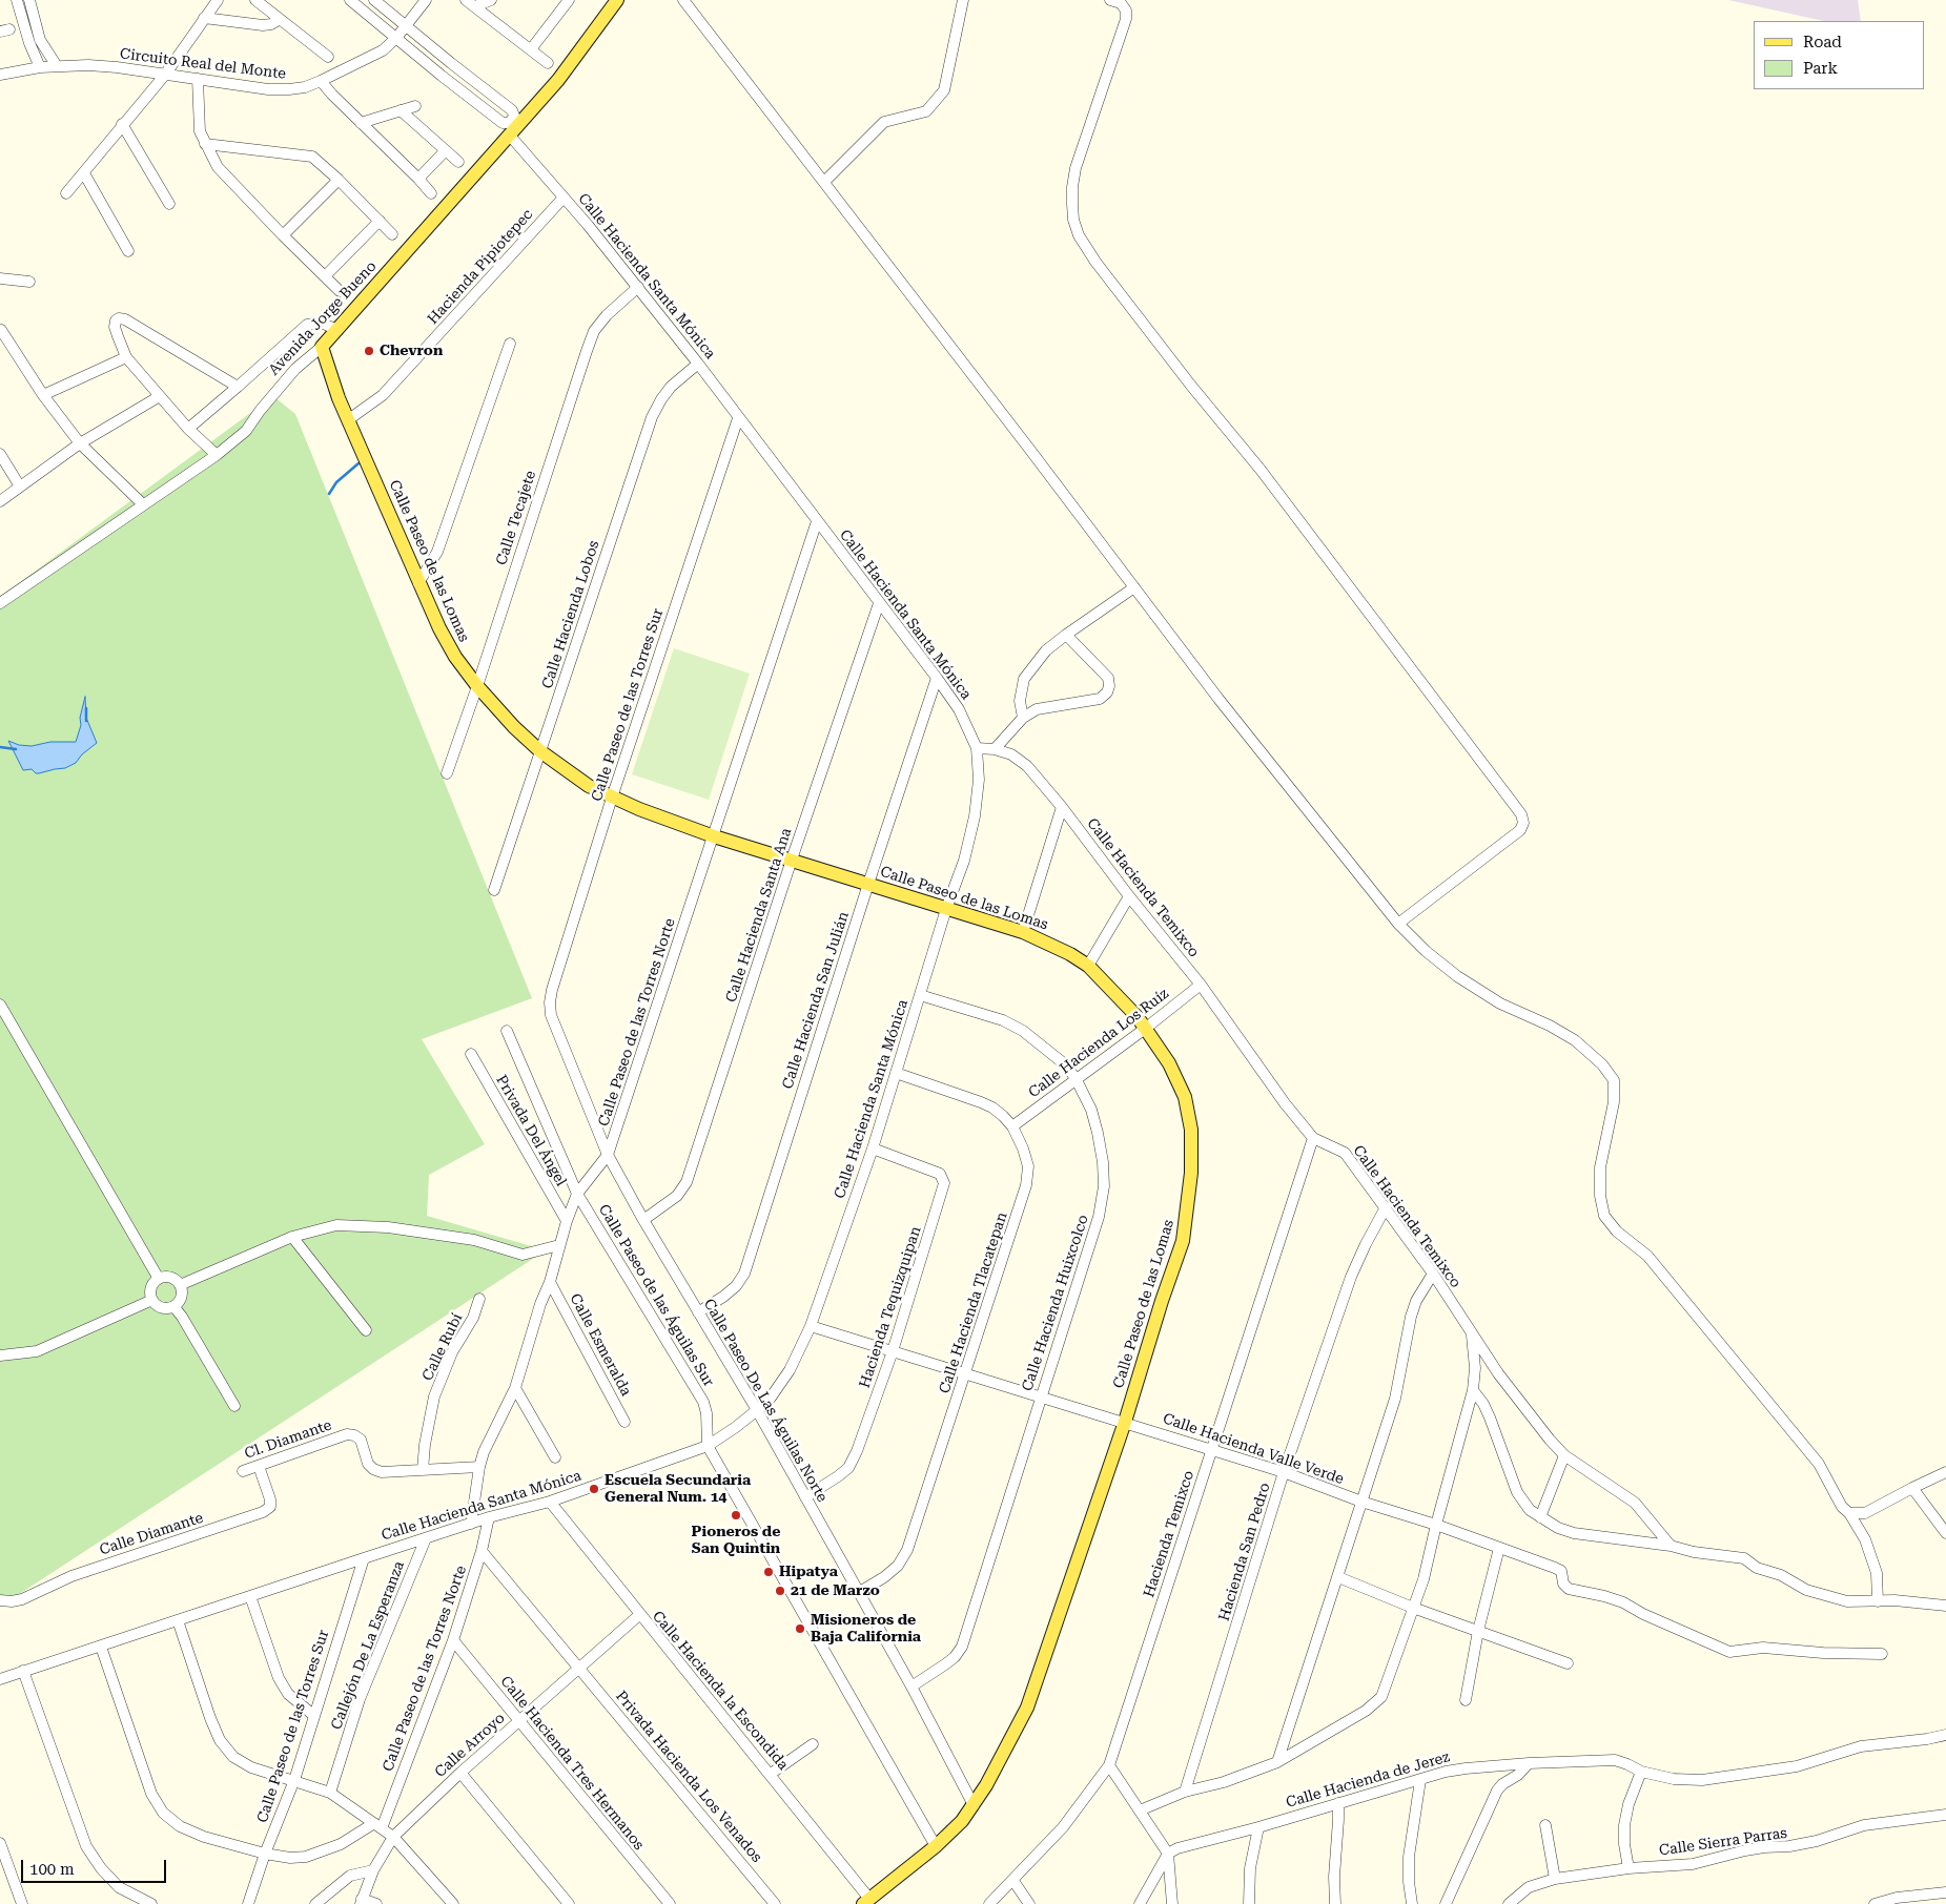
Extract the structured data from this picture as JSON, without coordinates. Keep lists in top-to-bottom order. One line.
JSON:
{"streets":{"main road":["Avenida Jorge Bueno","Calle Paseo de las Lomas"],"street":["Circuito Real del Monte","Hacienda Pipiotepec","Calle Hacienda Santa Mónica","Calle Tecajete","Calle Hacienda Lobos","Calle Paseo de las Torres Sur","Calle Hacienda Temixco","Calle Hacienda Santa Ana","Calle Hacienda San Julián","Calle Paseo de las Torres Norte","Calle Hacienda Los Ruíz","Privada Del Ángel","Calle Paseo de las Águilas Sur","Calle Hacienda Tlacatepan","Calle Hacienda Huixcolco","Hacienda Tequizquipan","Calle Esmeralda","Calle Rubí","Calle Paseo De Las Águilas Norte","Cl. Diamante","Calle Hacienda Valle Verde","Calle Diamante","Hacienda Temixco","Hacienda San Pedro","Callejón De La Esperanza","Calle Hacienda la Escondida","Calle Arroyo","Calle Hacienda Tres Hermanos","Privada Hacienda Los Venados","Calle Hacienda de Jerez","Calle Sierra Parras"]},"crossings":[["Hacienda Pipiotepec","Calle Hacienda Santa Mónica"],["Hacienda Pipiotepec","Calle Paseo de las Lomas"],["Calle Hacienda Santa Mónica","Avenida Jorge Bueno"],["Calle Hacienda Santa Mónica","Calle Tecajete"],["Calle Hacienda Santa Mónica","Calle Paseo de las Lomas"],["Calle Hacienda Santa Mónica","Calle Hacienda Lobos"],["Calle Hacienda Santa Mónica","Calle Paseo de las Torres Sur"],["Calle Hacienda Santa Mónica","Calle Hacienda Temixco"],["Calle Hacienda Santa Mónica","Calle Hacienda Santa Ana"],["Calle Hacienda Santa Mónica","Calle Hacienda San Julián"],["Calle Hacienda Santa Mónica","Calle Paseo de las Torres Norte"],["Calle Hacienda Santa Mónica","Calle Paseo de las Águilas Sur"],["Calle Hacienda Santa Mónica","Calle Hacienda Tlacatepan"],["Calle Hacienda Santa Mónica","Calle Hacienda Huixcolco"],["Calle Hacienda Santa Mónica","Hacienda Tequizquipan"],["Calle Hacienda Santa Mónica","Calle Paseo De Las Águilas Norte"],["Calle Hacienda Santa Mónica","Calle Hacienda Valle Verde"],["Calle Hacienda Santa Mónica","Callejón De La Esperanza"],["Calle Hacienda Santa Mónica","Calle Hacienda la Escondida"],["Avenida Jorge Bueno","Calle Paseo de las Lomas"],["Calle Tecajete","Calle Paseo de las Lomas"],["Calle Paseo de las Lomas","Calle Hacienda Lobos"],["Calle Paseo de las Lomas","Calle Paseo de las Torres Sur"],["Calle Paseo de las Lomas","Calle Hacienda Santa Ana"],["Calle Paseo de las Lomas","Calle Hacienda San Julián"],["Calle Paseo de las Lomas","Calle Paseo de las Torres Norte"],["Calle Paseo de las Lomas","Calle Hacienda Los Ruíz"],["Calle Paseo de las Lomas","Calle Paseo de las Águilas Sur"],["Calle Paseo de las Lomas","Calle Paseo De Las Águilas Norte"],["Calle Paseo de las Lomas","Calle Hacienda Valle Verde"],["Calle Paseo de las Lomas","Calle Hacienda la Escondida"],["Calle Paseo de las Torres Sur","Calle Paseo De Las Águilas Norte"],["Calle Hacienda Temixco","Calle Hacienda Los Ruíz"],["Calle Hacienda Temixco","Hacienda Temixco"],["Calle Hacienda Temixco","Hacienda San Pedro"],["Calle Hacienda Santa Ana","Calle Paseo De Las Águilas Norte"],["Calle Hacienda San Julián","Calle Paseo De Las Águilas Norte"],["Calle Paseo de las Torres Norte","Privada Del Ángel"],["Calle Paseo de las Torres Norte","Calle Paseo de las Águilas Sur"],["Calle Paseo de las Torres Norte","Calle Esmeralda"],["Calle Paseo de las Torres Norte","Calle Paseo De Las Águilas Norte"],["Calle Paseo de las Torres Norte","Cl. Diamante"],["Calle Paseo de las Torres Norte","Calle Hacienda Tres Hermanos"],["Calle Paseo de las Torres Norte","Privada Hacienda Los Venados"],["Calle Hacienda Los Ruíz","Calle Hacienda Tlacatepan"],["Calle Hacienda Los Ruíz","Calle Hacienda Huixcolco"],["Calle Hacienda Tlacatepan","Calle Paseo De Las Águilas Norte"],["Calle Hacienda Tlacatepan","Calle Hacienda Valle Verde"],["Calle Hacienda Huixcolco","Calle Paseo De Las Águilas Norte"],["Calle Hacienda Huixcolco","Calle Hacienda Valle Verde"],["Hacienda Tequizquipan","Calle Paseo De Las Águilas Norte"],["Hacienda Tequizquipan","Calle Hacienda Valle Verde"],["Calle Rubí","Cl. Diamante"],["Cl. Diamante","Calle Diamante"],["Calle Hacienda Valle Verde","Hacienda Temixco"],["Calle Hacienda Valle Verde","Hacienda San Pedro"],["Calle Hacienda la Escondida","Calle Arroyo"],["Calle Arroyo","Calle Hacienda Tres Hermanos"],["Calle Arroyo","Privada Hacienda Los Venados"]],"places":["Chevron","Escuela Secundaria General Num. 14","Pioneros de San Quintin","Hipatya","21 de Marzo","Misioneros de Baja California"],"legend":["Road","Park"],"scale_bar":"100 m"}
